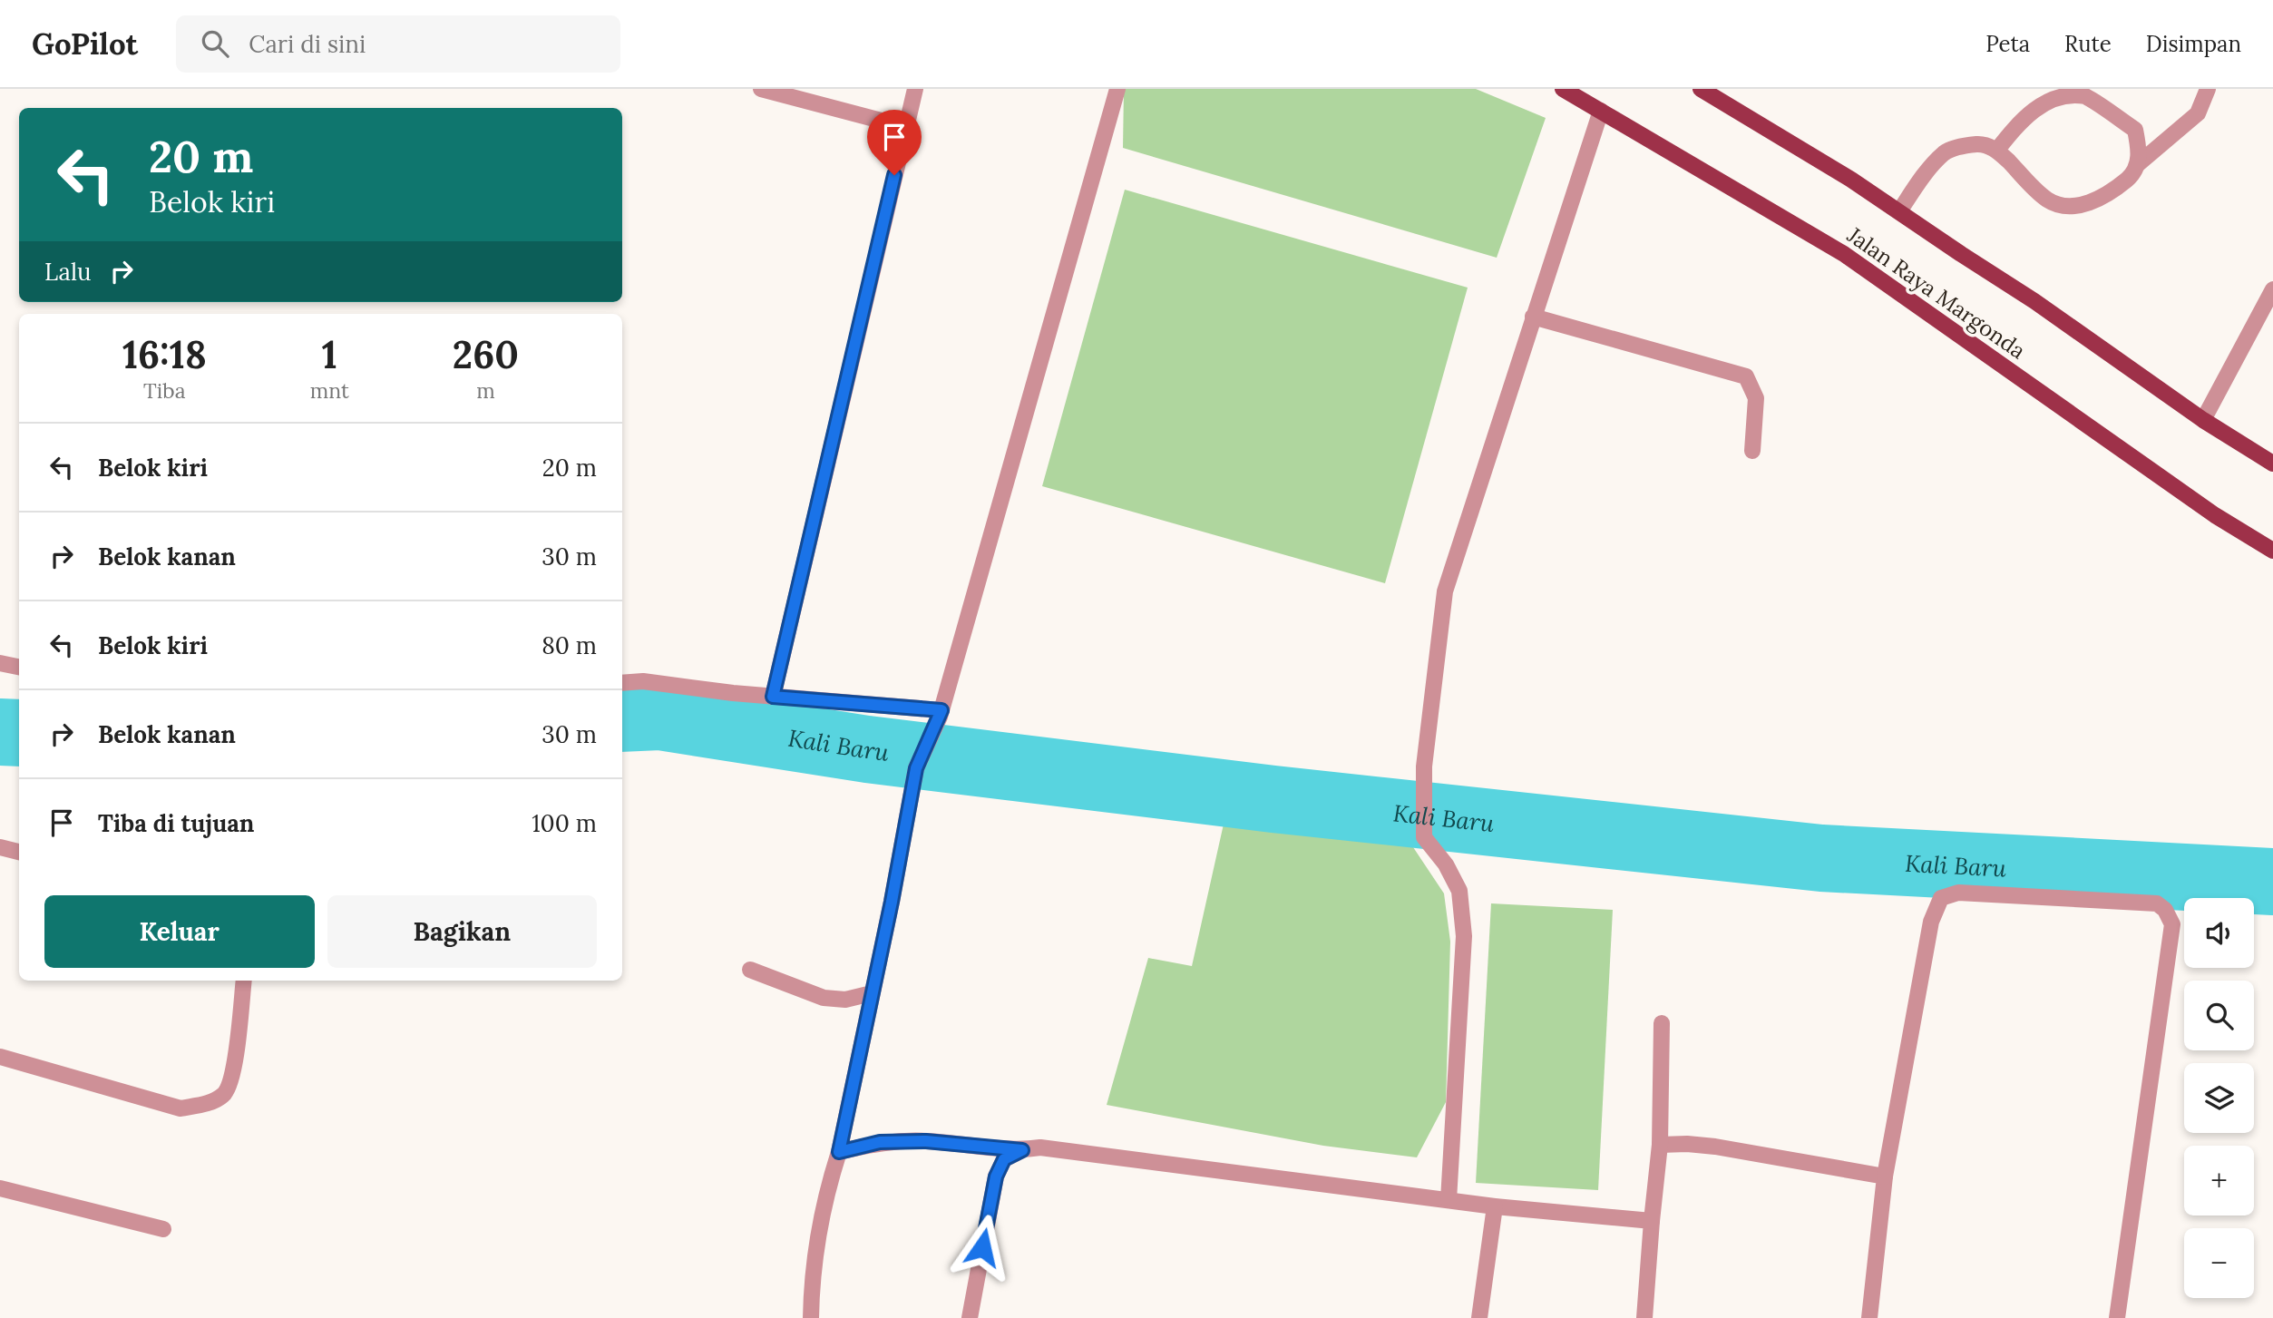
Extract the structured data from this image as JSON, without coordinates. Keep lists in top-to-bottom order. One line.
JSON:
{"streets":{"main road":["Jalan Raya Margonda"]},"water":["Kali Baru"],"page":{"header":"GoPilot","search":"Cari di sini","nav":["Peta","Rute","Disimpan"],"turn":["20 m","Belok kiri"],"then":"Lalu","eta":["16:18","Tiba","1","mnt","260","m"],"list":[{"name":"Belok kiri","value":"20 m"},{"name":"Belok kanan","value":"30 m"},{"name":"Belok kiri","value":"80 m"},{"name":"Belok kanan","value":"30 m"},{"name":"Tiba di tujuan","value":"100 m"}],"buttons":["Keluar","Bagikan"],"map_buttons":["+","−"]}}
